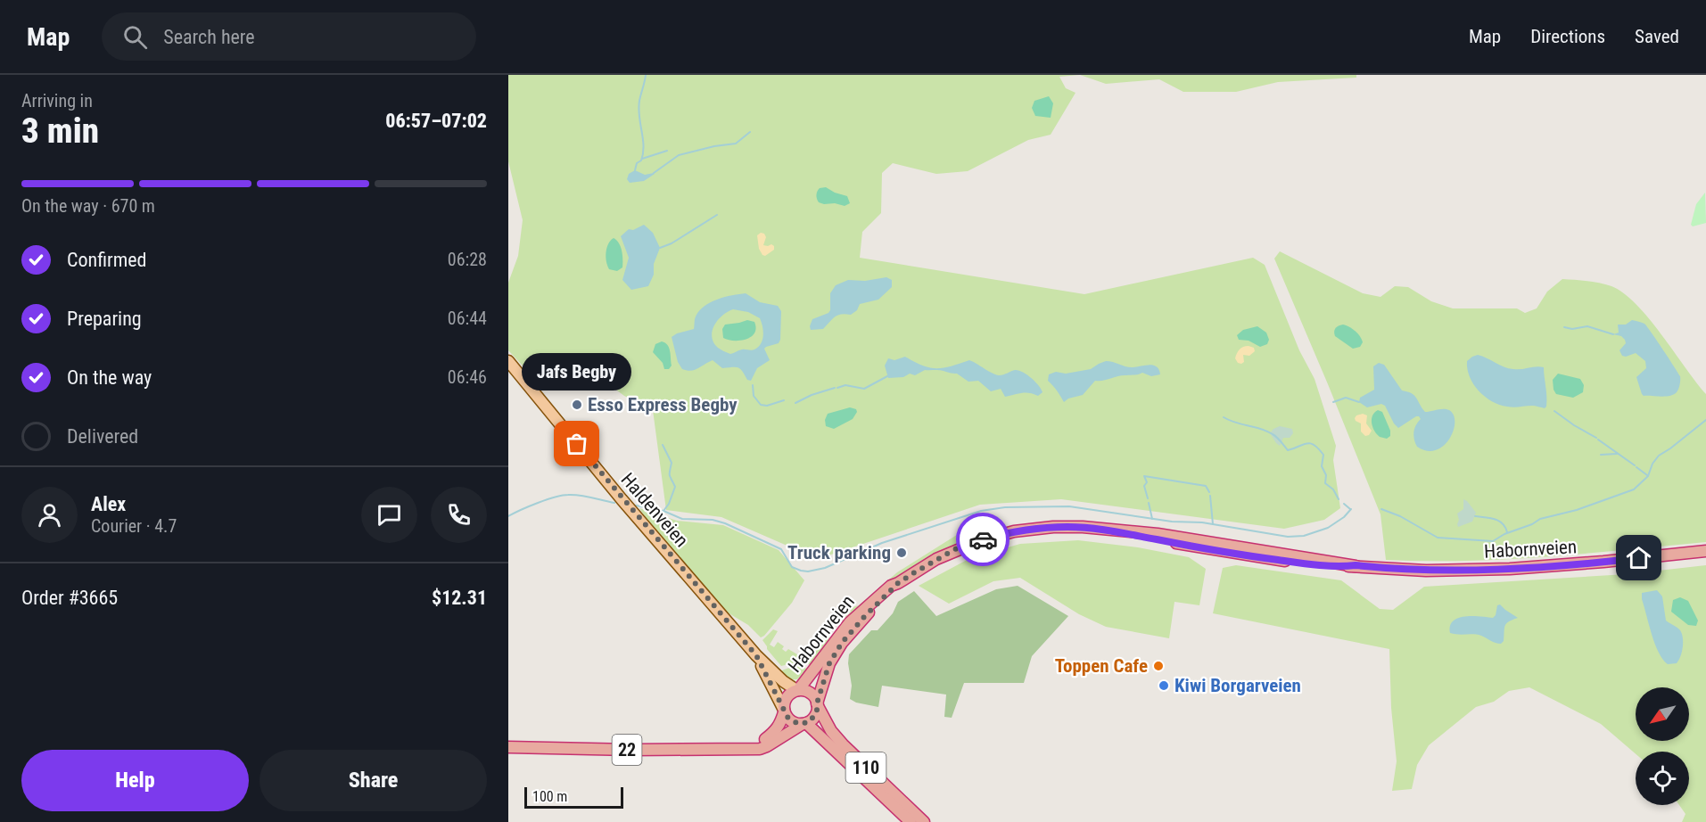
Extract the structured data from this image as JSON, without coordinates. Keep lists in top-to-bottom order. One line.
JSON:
{"streets":{"highway":["Habornveien","22","110"],"main road":["Haldenveien"]},"crossings":[["Haldenveien","Habornveien"],["Haldenveien","22"],["Haldenveien","110"],["Habornveien","22"],["Habornveien","110"],["22","110"]],"places":["Esso Express Begby","Jafs Begby","Truck parking","Toppen Cafe","Kiwi Borgarveien"],"scale_bar":"100 m","north":"bottom left","page":{"header":"Map","search":"Search here","nav":["Map","Directions","Saved"],"heading":["3 min","Arriving in","06:57–07:02"],"panel":["Alex","Courier · 4.7","Order #3665","$12.31"],"bar":"On the way · 670 m","list":[["Confirmed","06:28"],["Preparing","06:44"],["On the way","06:46"],"Delivered"],"bubble":"Jafs Begby","buttons":["Help","Share"],"scale":"100 m"}}
